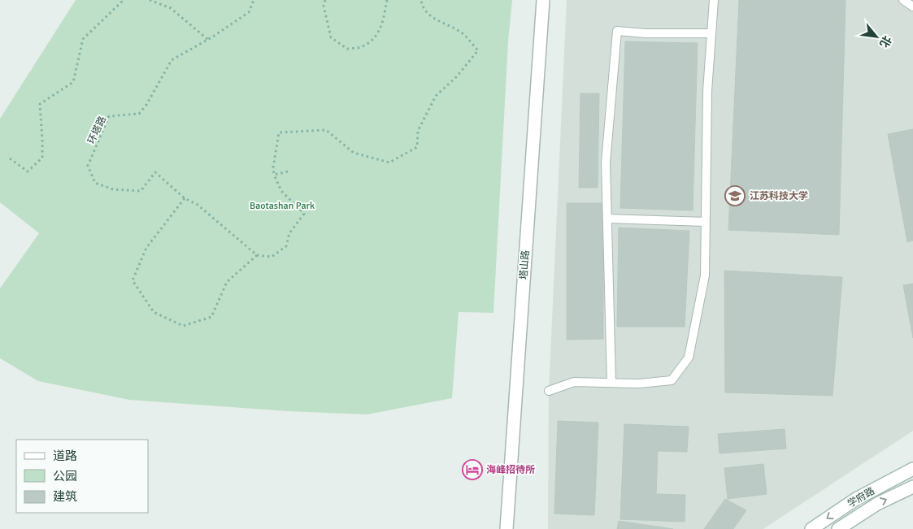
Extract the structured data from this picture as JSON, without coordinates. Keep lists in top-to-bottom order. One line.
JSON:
{"streets":{"street":["塔山路","学府路"],"path":["环塔路"]},"parks":["Baotashan Park"],"places":{"school or university":["江苏科技大学"],"hotel":["海峰招待所"]},"legend":["道路","公园","建筑"],"north":"bottom right"}
